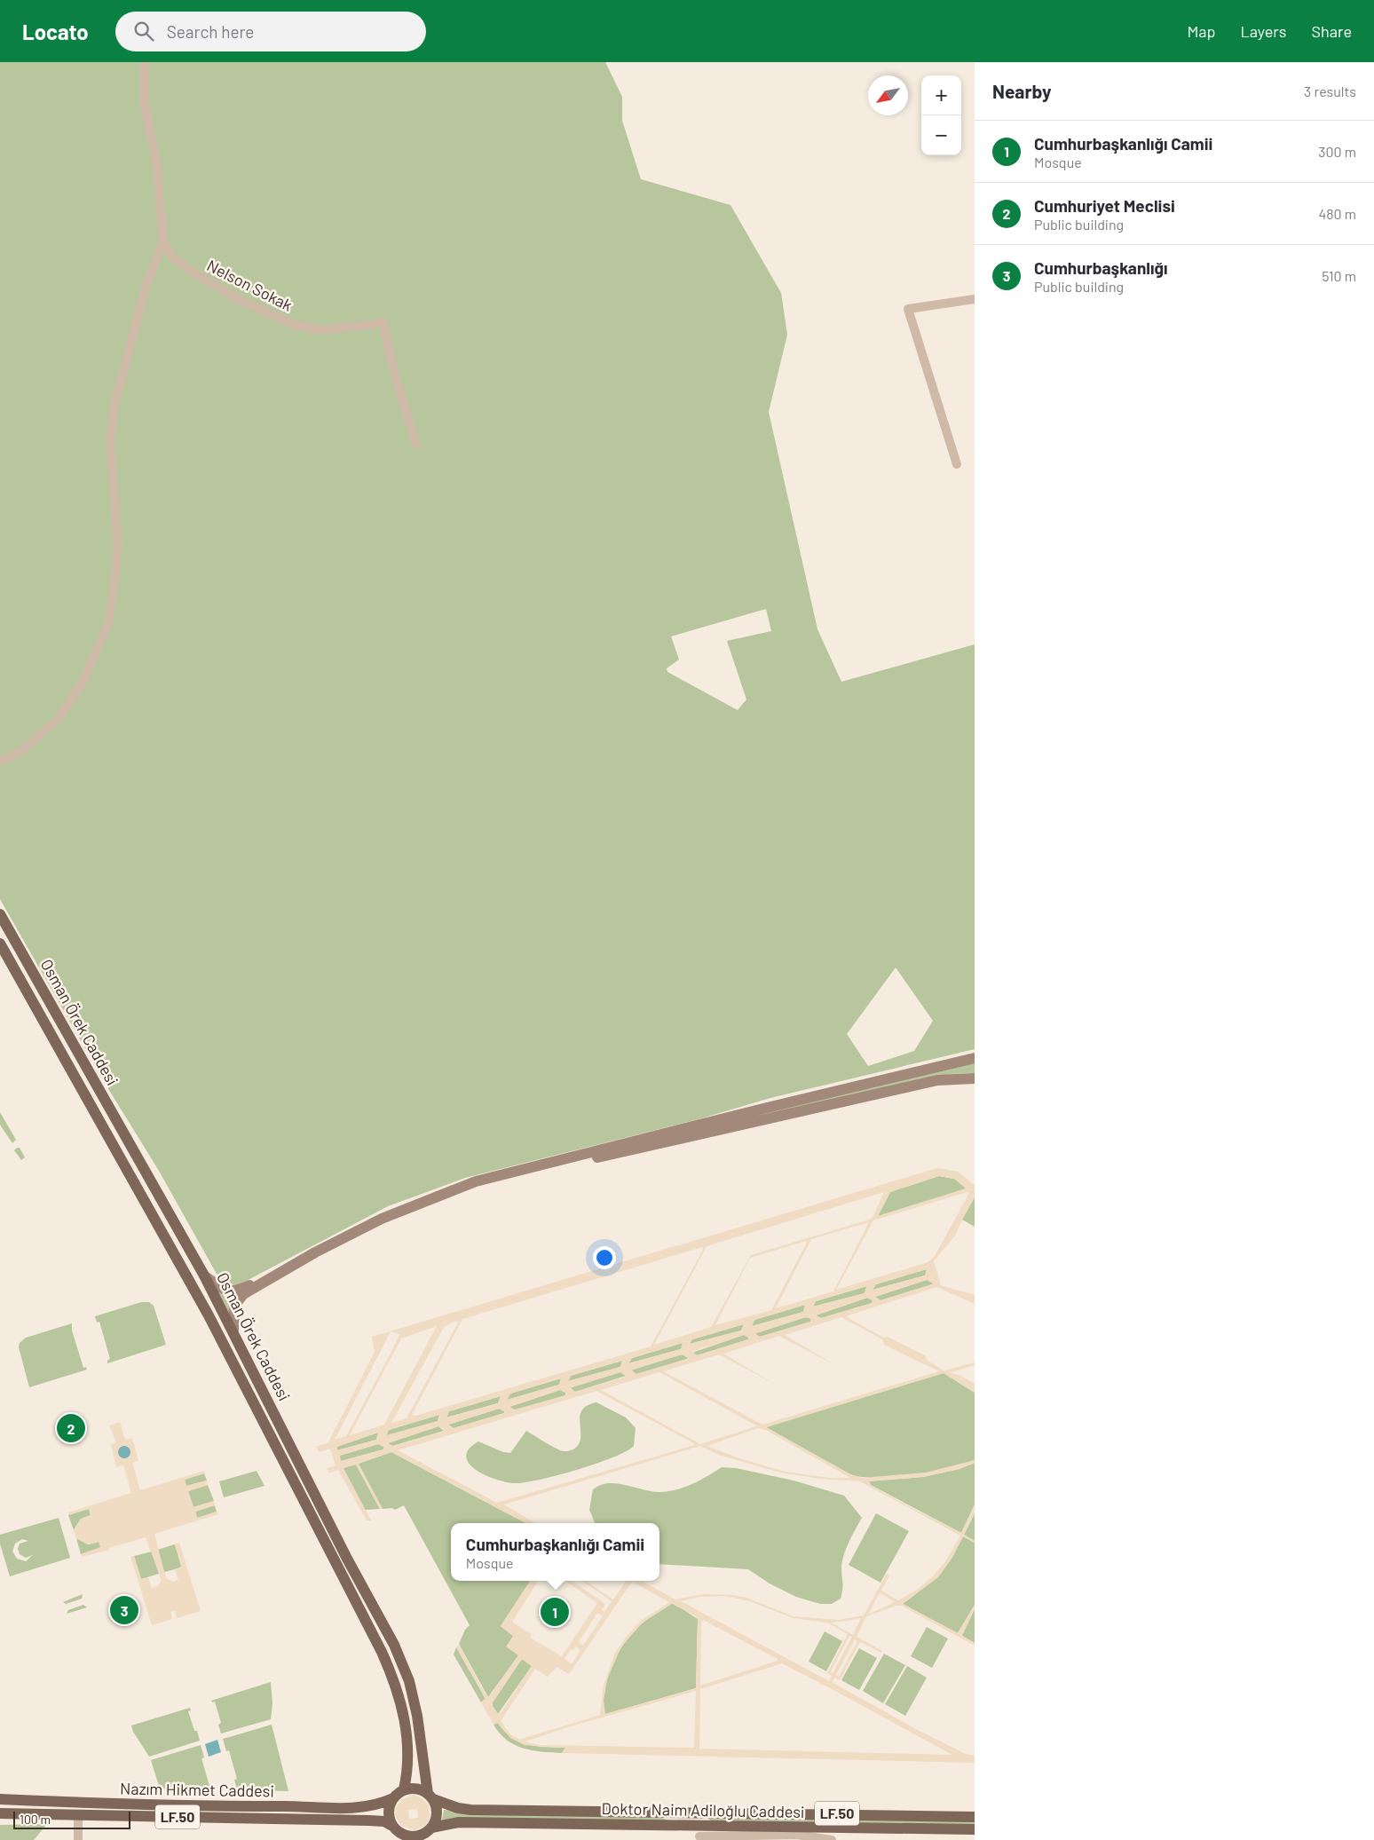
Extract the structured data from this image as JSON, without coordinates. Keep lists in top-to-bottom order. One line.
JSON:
{"streets":{"main road":["Osman Örek Caddesi","Nazım Hikmet Caddesi","Doktor Naim Adiloğlu Caddesi","LF.50"],"street":["Nelson Sokak"]},"crossings":[["Osman Örek Caddesi","Nazım Hikmet Caddesi"],["Osman Örek Caddesi","Doktor Naim Adiloğlu Caddesi"],["Osman Örek Caddesi","LF.50"],["Nazım Hikmet Caddesi","Doktor Naim Adiloğlu Caddesi"],["Nazım Hikmet Caddesi","LF.50"],["Doktor Naim Adiloğlu Caddesi","LF.50"]],"scale_bar":"100 m","north":"bottom left","page":{"header":"Locato","search":"Search here","nav":["Map","Layers","Share"],"heading":["Nearby","3 results"],"map_buttons":["+","−"],"list":[{"mark":"1","name":"Cumhurbaşkanlığı Camii","note":"Mosque","value":"300 m"},{"mark":"2","name":"Cumhuriyet Meclisi","note":"Public building","value":"480 m"},{"mark":"3","name":"Cumhurbaşkanlığı","note":"Public building","value":"510 m"}],"pins":["2","3","1"],"popup":["Cumhurbaşkanlığı Camii","Mosque"],"scale":"100 m"}}
